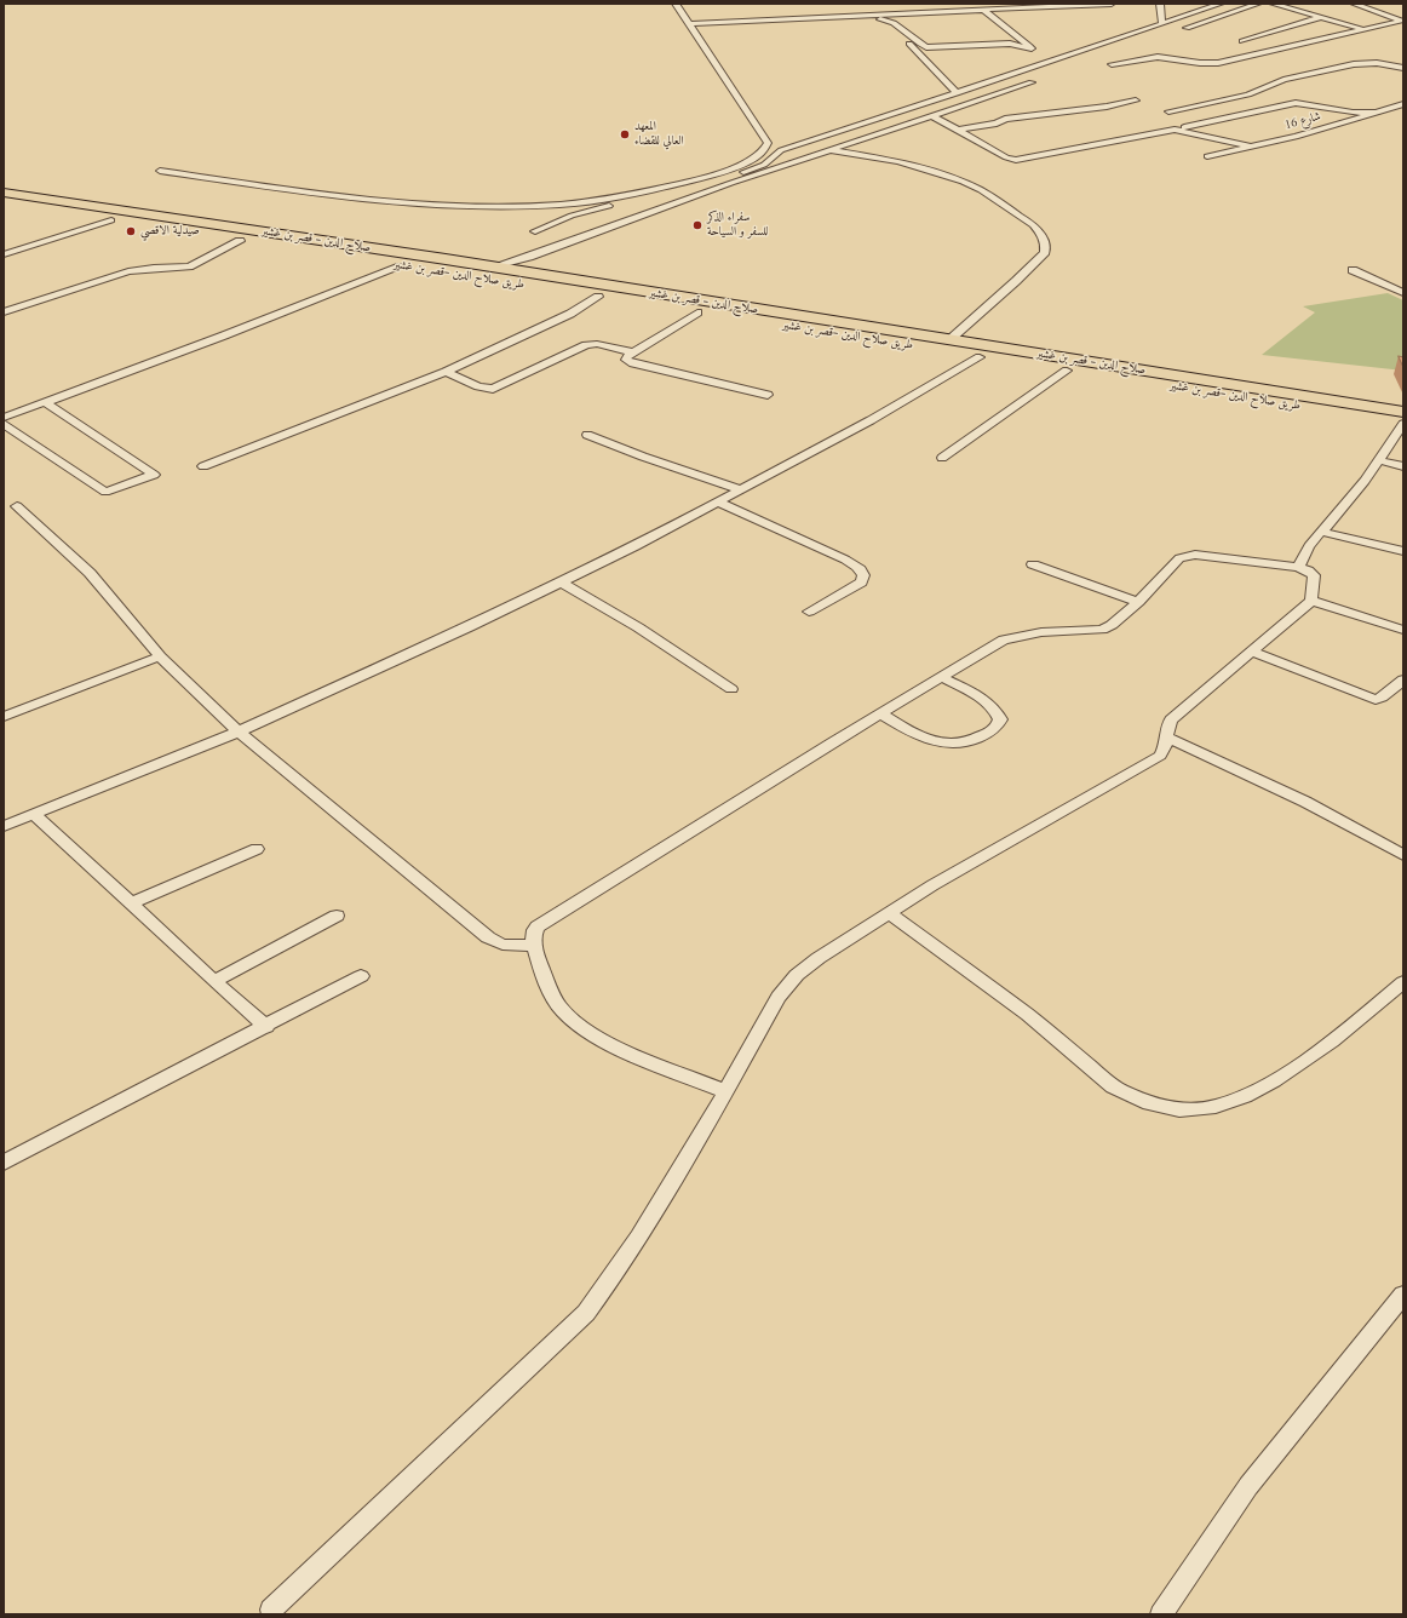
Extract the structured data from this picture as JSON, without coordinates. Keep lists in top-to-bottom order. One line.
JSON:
{"streets":{"highway":["صلاح الدين - قصر بن غشير","طريق صلاح الدين -قصر بن غشير"],"street":["شارع 16"]},"crossings":[["صلاح الدين - قصر بن غشير","طريق صلاح الدين -قصر بن غشير"]],"places":["المعهد العالي للقضاء","سفراء الذكر للسفر و السياحة","صيدلية الاقصي"]}
